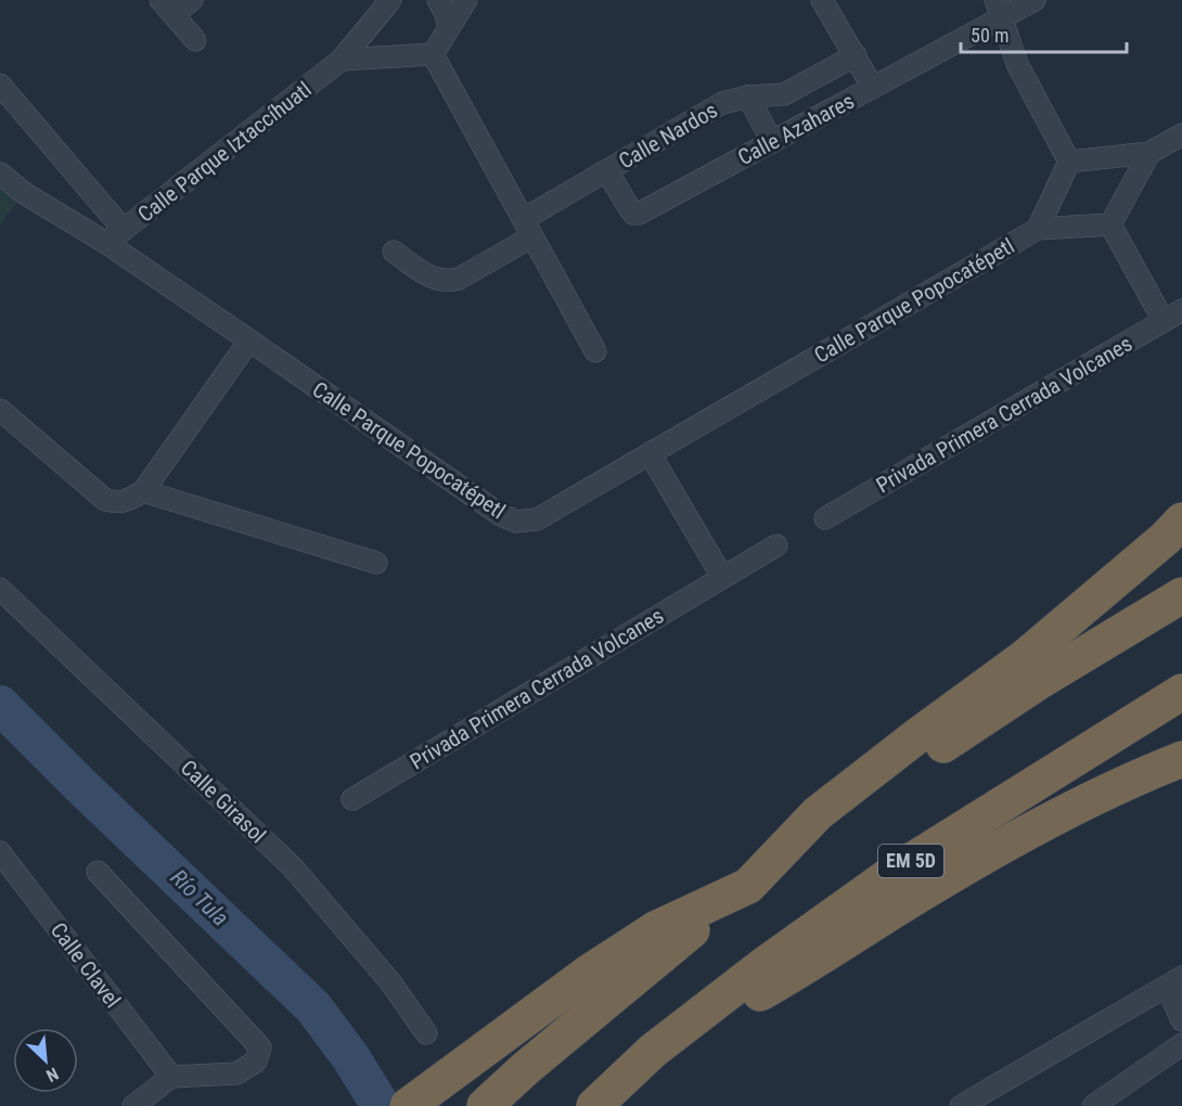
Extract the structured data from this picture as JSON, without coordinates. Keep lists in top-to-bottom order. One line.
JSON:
{"streets":{"highway":["EM 5D"],"street":["Calle Azahares","Calle Nardos","Calle Parque Iztaccíhuatl","Calle Parque Popocatépetl","Privada Primera Cerrada Volcanes","Calle Girasol","Calle Clavel"]},"crossings":[["Calle Azahares","Calle Nardos"],["Calle Parque Iztaccíhuatl","Calle Parque Popocatépetl"]],"water":["Río Tula"],"scale_bar":"50 m","north":"bottom right"}
